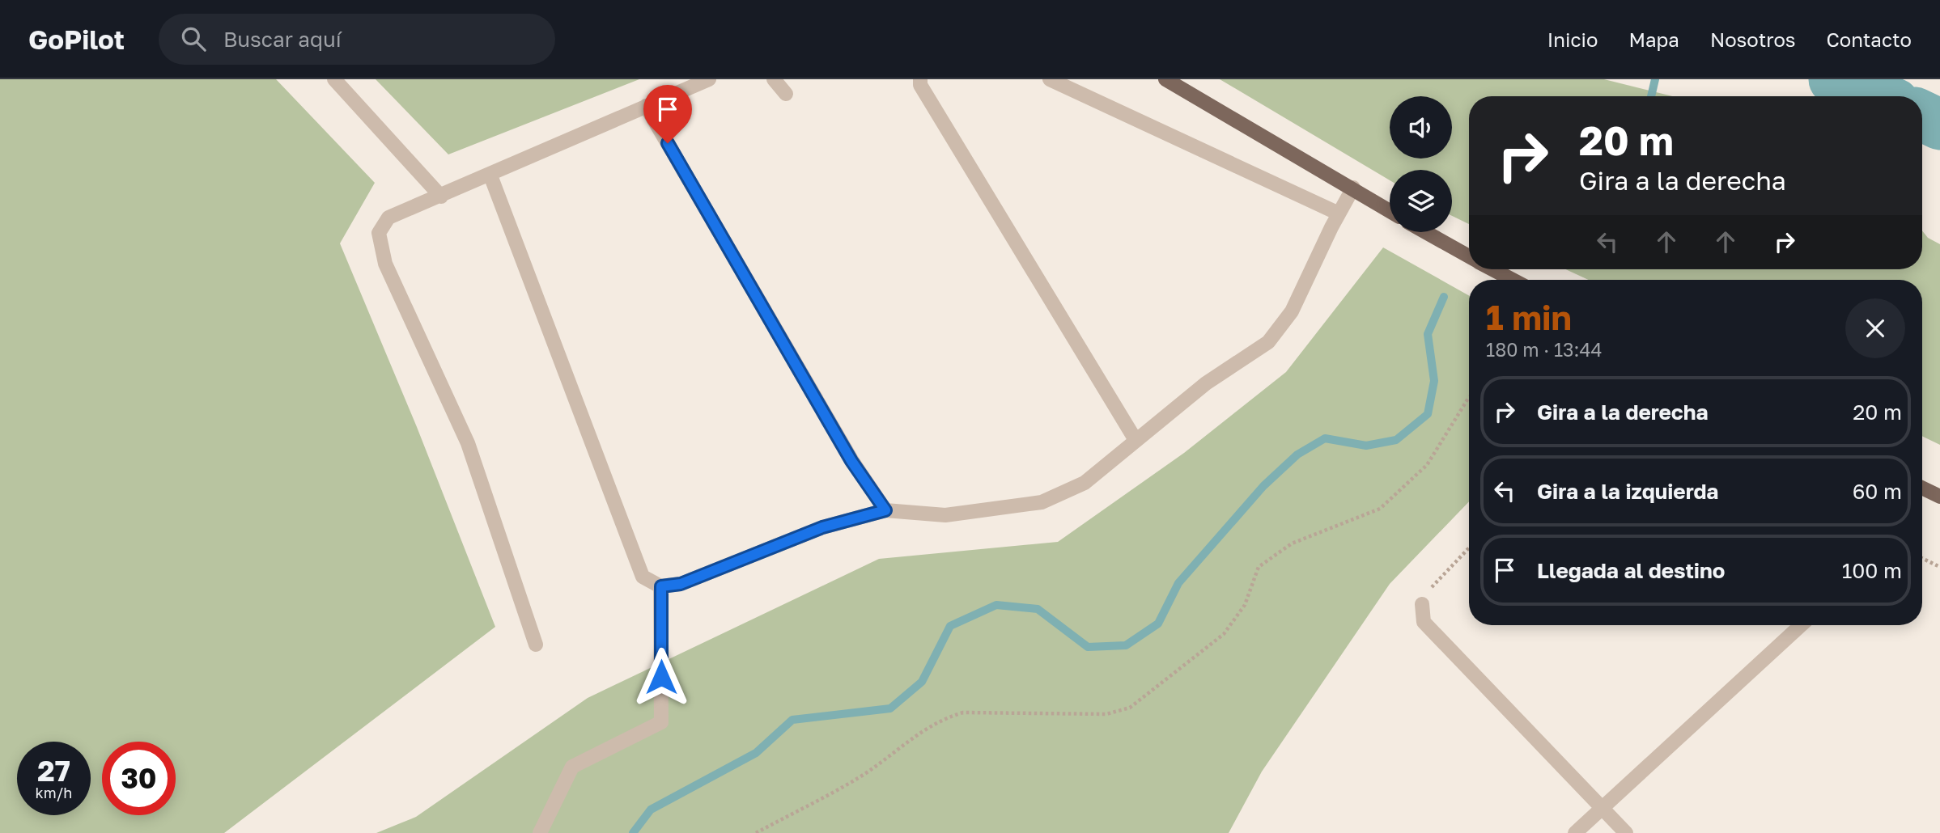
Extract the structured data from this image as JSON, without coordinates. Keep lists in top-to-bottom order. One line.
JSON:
{"page":{"header":"GoPilot","search":"Buscar aquí","nav":["Inicio","Mapa","Nosotros","Contacto"],"turn":["20 m","Gira a la derecha"],"heading":["1 min","180 m · 13:44"],"list":[{"name":"Gira a la derecha","value":"20 m"},{"name":"Gira a la izquierda","value":"60 m"},{"name":"Llegada al destino","value":"100 m"}],"speed":"27 km/h","limit":"30"}}
